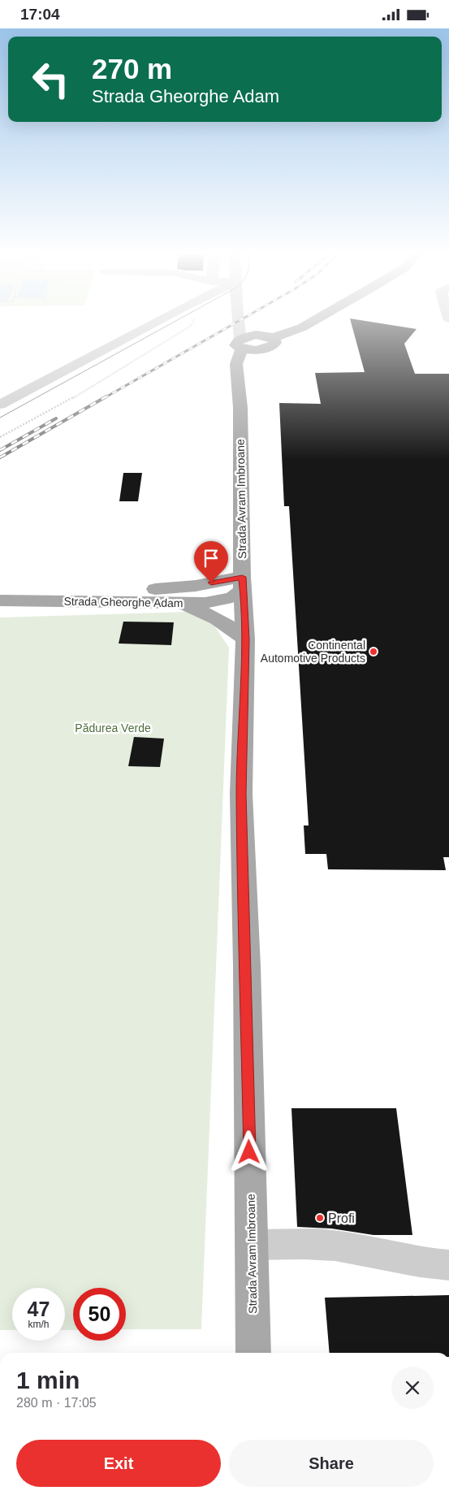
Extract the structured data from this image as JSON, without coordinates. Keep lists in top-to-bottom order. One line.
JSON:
{"streets":{"main road":["Strada Avram Imbroane","Strada Gheorghe Adam"]},"crossings":[["Strada Avram Imbroane","Strada Gheorghe Adam"]],"parks":["Pădurea Verde"],"places":["Continental Automotive Products","Profi"],"page":{"status":"17:04","turn":["270 m","Strada Gheorghe Adam"],"speed":"47 km/h","limit":"50","heading":["1 min","280 m · 17:05"],"buttons":["Exit","Share"]}}
